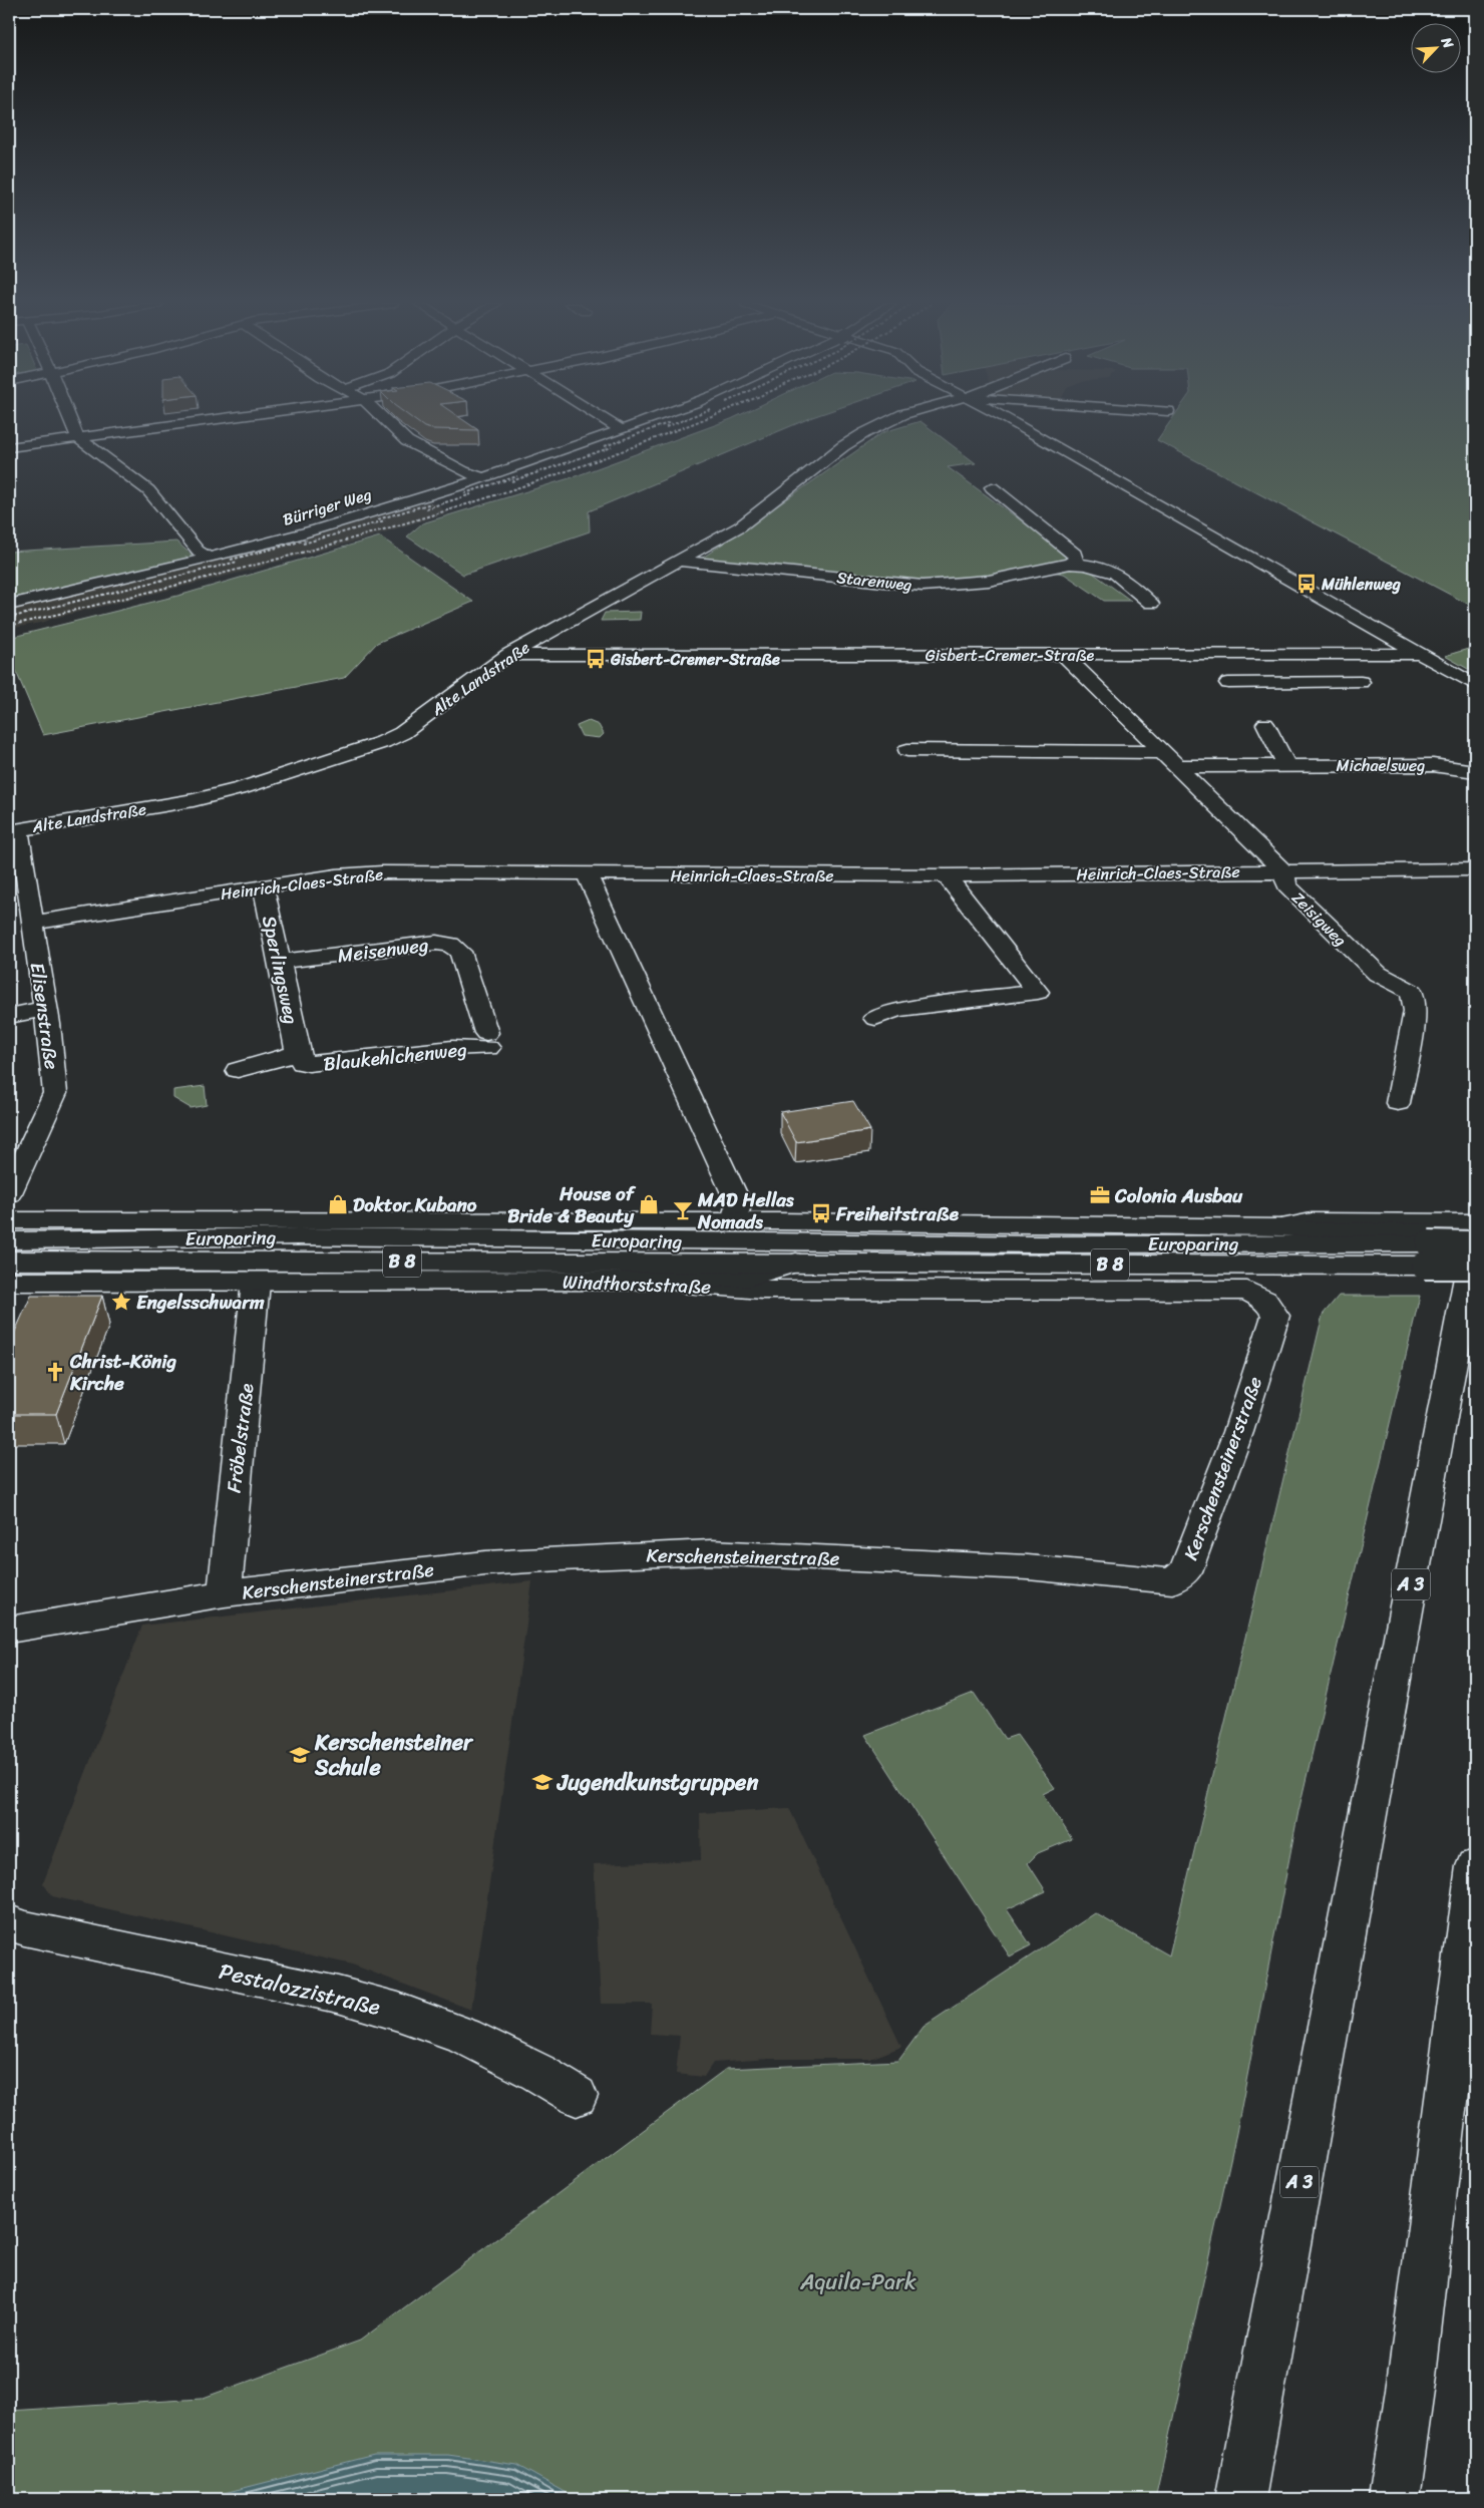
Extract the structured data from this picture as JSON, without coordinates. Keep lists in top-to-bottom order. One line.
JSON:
{"streets":{"main road":["Bürriger Weg","Starenweg","Gisbert-Cremer-Straße","Alte Landstraße","Michaelsweg","Heinrich-Claes-Straße","Zeisigweg","Meisenweg","Sperlingsweg","Elisenstraße","Blaukehlchenweg","Europaring","B 8","Windthorststraße","Fröbelstraße","Kerschensteinerstraße","A 3","Pestalozzistraße"]},"crossings":[["Starenweg","Alte Landstraße"],["Gisbert-Cremer-Straße","Alte Landstraße"],["Gisbert-Cremer-Straße","Zeisigweg"],["Alte Landstraße","Elisenstraße"],["Michaelsweg","Zeisigweg"],["Heinrich-Claes-Straße","Zeisigweg"],["Heinrich-Claes-Straße","Sperlingsweg"],["Heinrich-Claes-Straße","Elisenstraße"],["Meisenweg","Sperlingsweg"],["Meisenweg","Blaukehlchenweg"],["Sperlingsweg","Blaukehlchenweg"],["Europaring","A 3"],["Windthorststraße","Fröbelstraße"],["Windthorststraße","Kerschensteinerstraße"],["Fröbelstraße","Kerschensteinerstraße"]],"parks":["Aquila-Park"],"places":{"bus stop":["Mühlenweg","Gisbert-Cremer-Straße","Freiheitstraße"],"office":["Colonia Ausbau"],"shop":["Doktor Kubano","House of Bride & Beauty"],"bar":["MAD Hellas Nomads"],"place":["Engelsschwarm"],"church":["Christ-König Kirche"],"school or university":["Kerschensteiner Schule","Jugendkunstgruppen"]},"north":"top right"}
